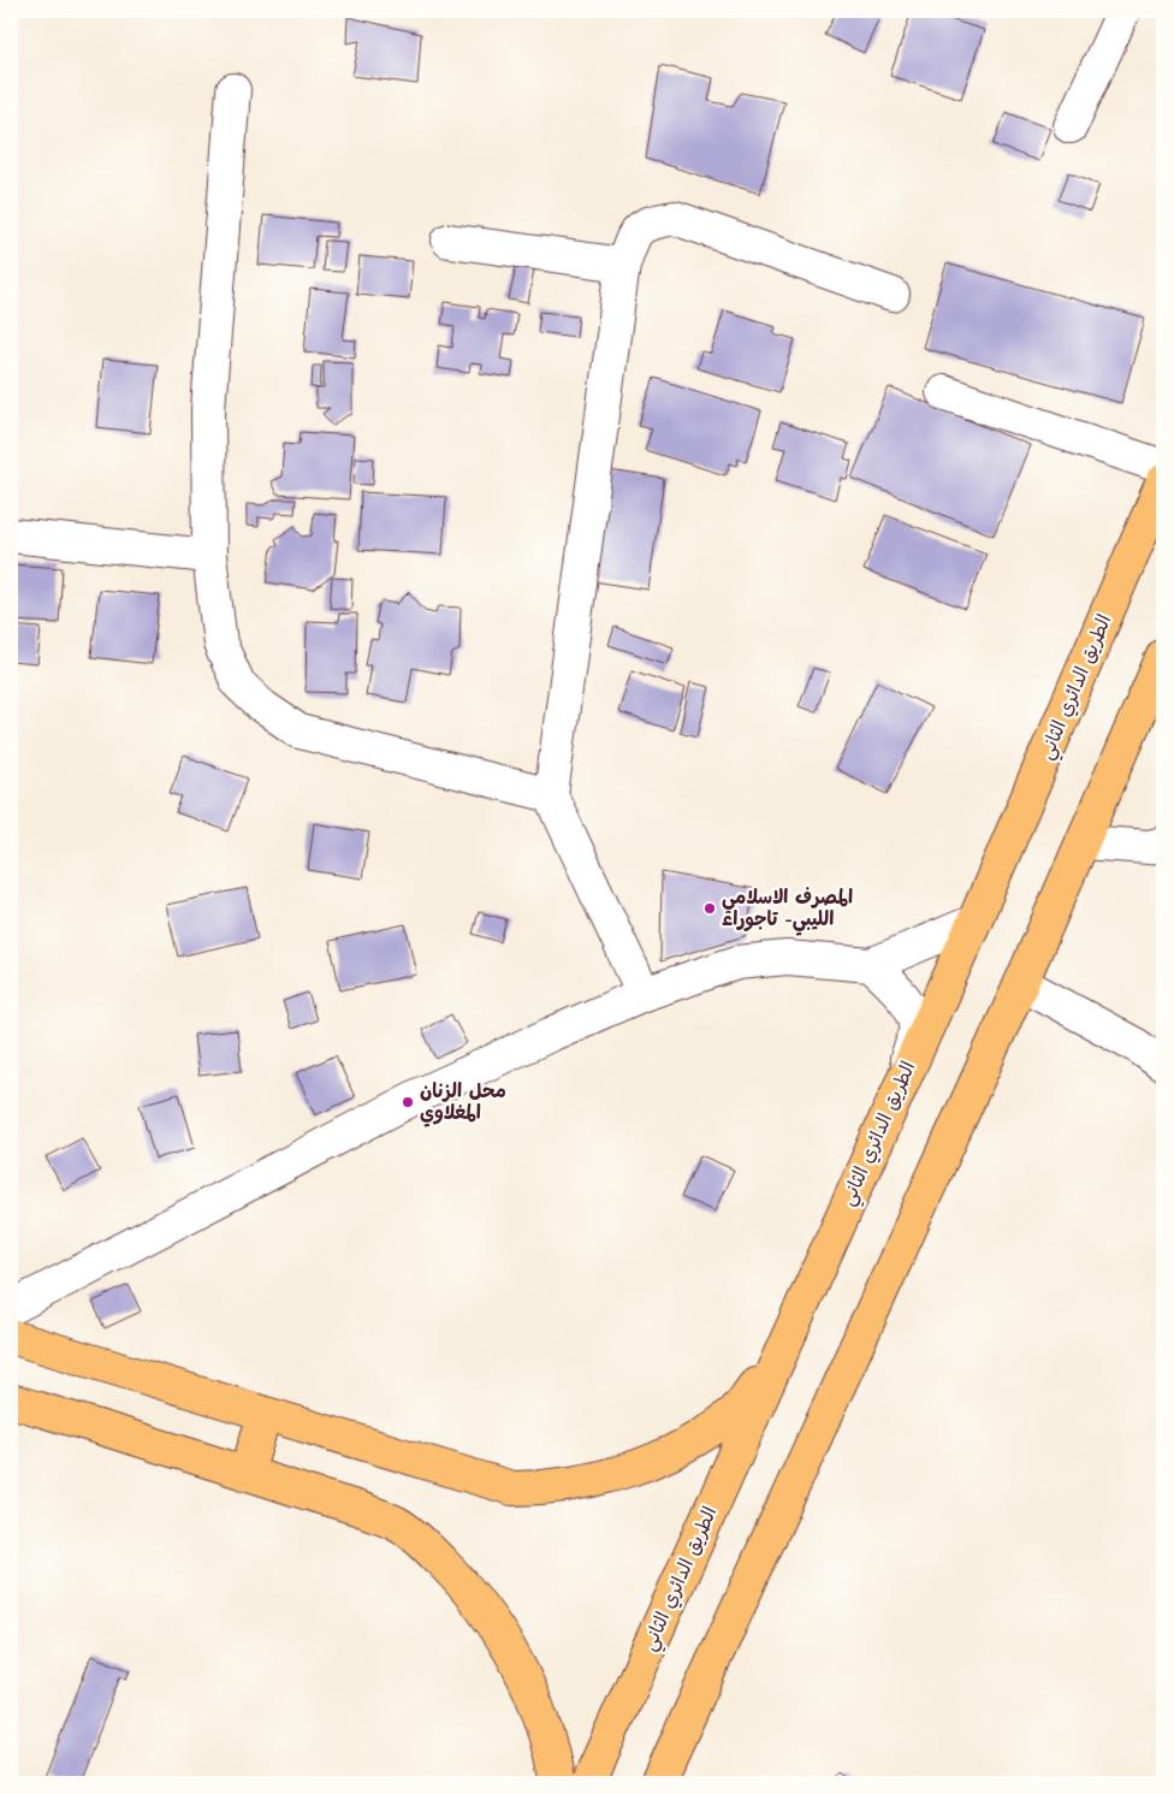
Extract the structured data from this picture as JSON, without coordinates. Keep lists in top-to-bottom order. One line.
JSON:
{"streets":{"highway":["الطريق الدائري الثاني"]},"places":["المصرف الاسلامي الليبي- تاجوراء","محل الزنان المغلاوي"]}
